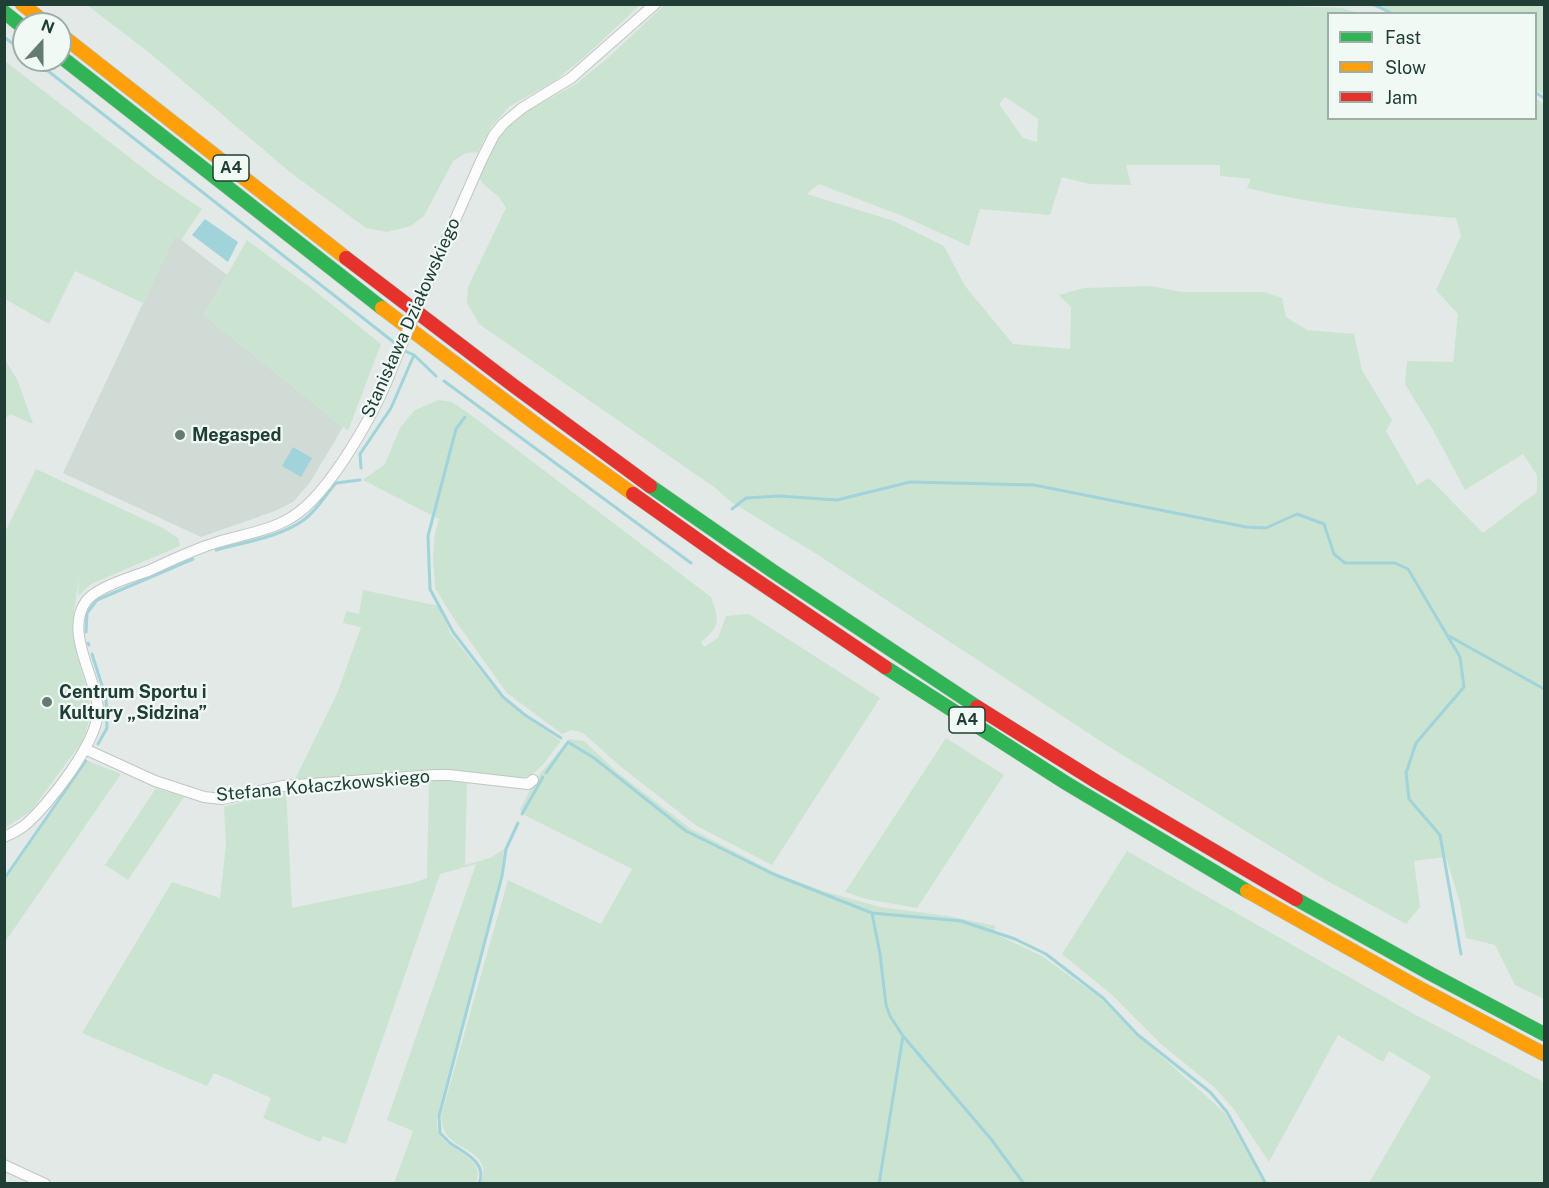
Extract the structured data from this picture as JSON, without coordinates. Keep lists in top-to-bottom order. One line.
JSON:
{"streets":{"highway":["A4"],"street":["Stanisława Działowskiego","Stefana Kołaczkowskiego"]},"crossings":[["Stanisława Działowskiego","Stefana Kołaczkowskiego"]],"places":["Megasped","Centrum Sportu i Kultury „Sidzina”"],"legend":["Fast","Slow","Jam"],"north":"top"}
